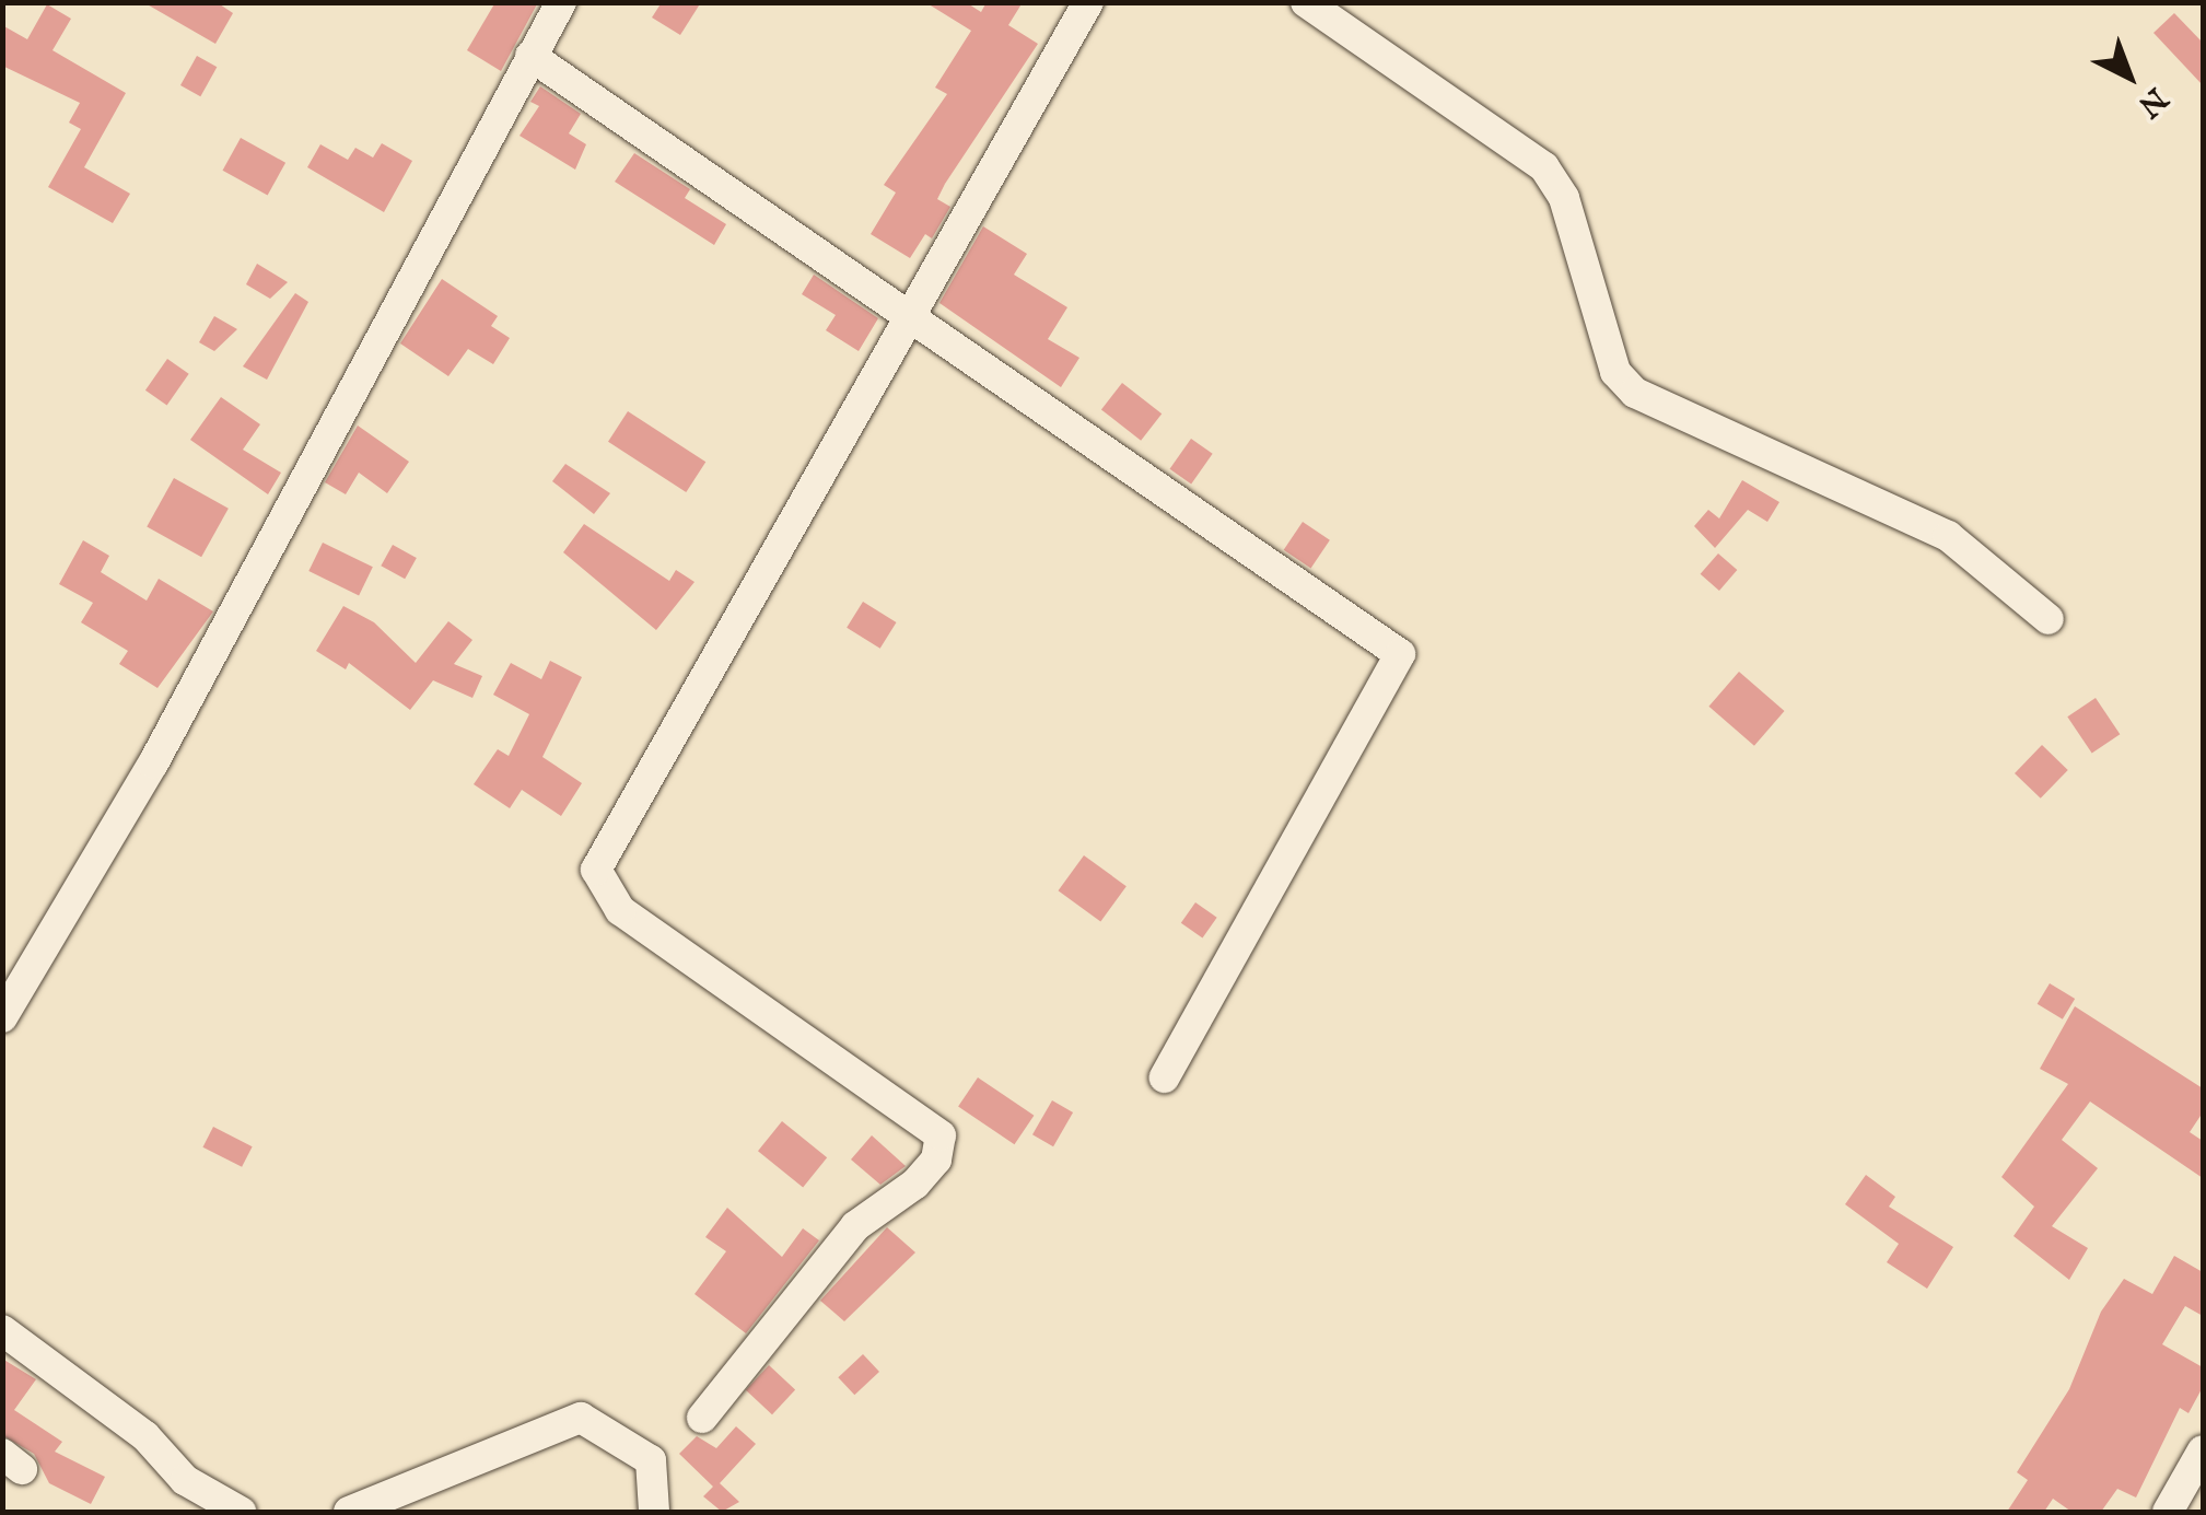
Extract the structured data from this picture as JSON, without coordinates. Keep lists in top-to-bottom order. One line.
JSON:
{"north":"bottom right"}
